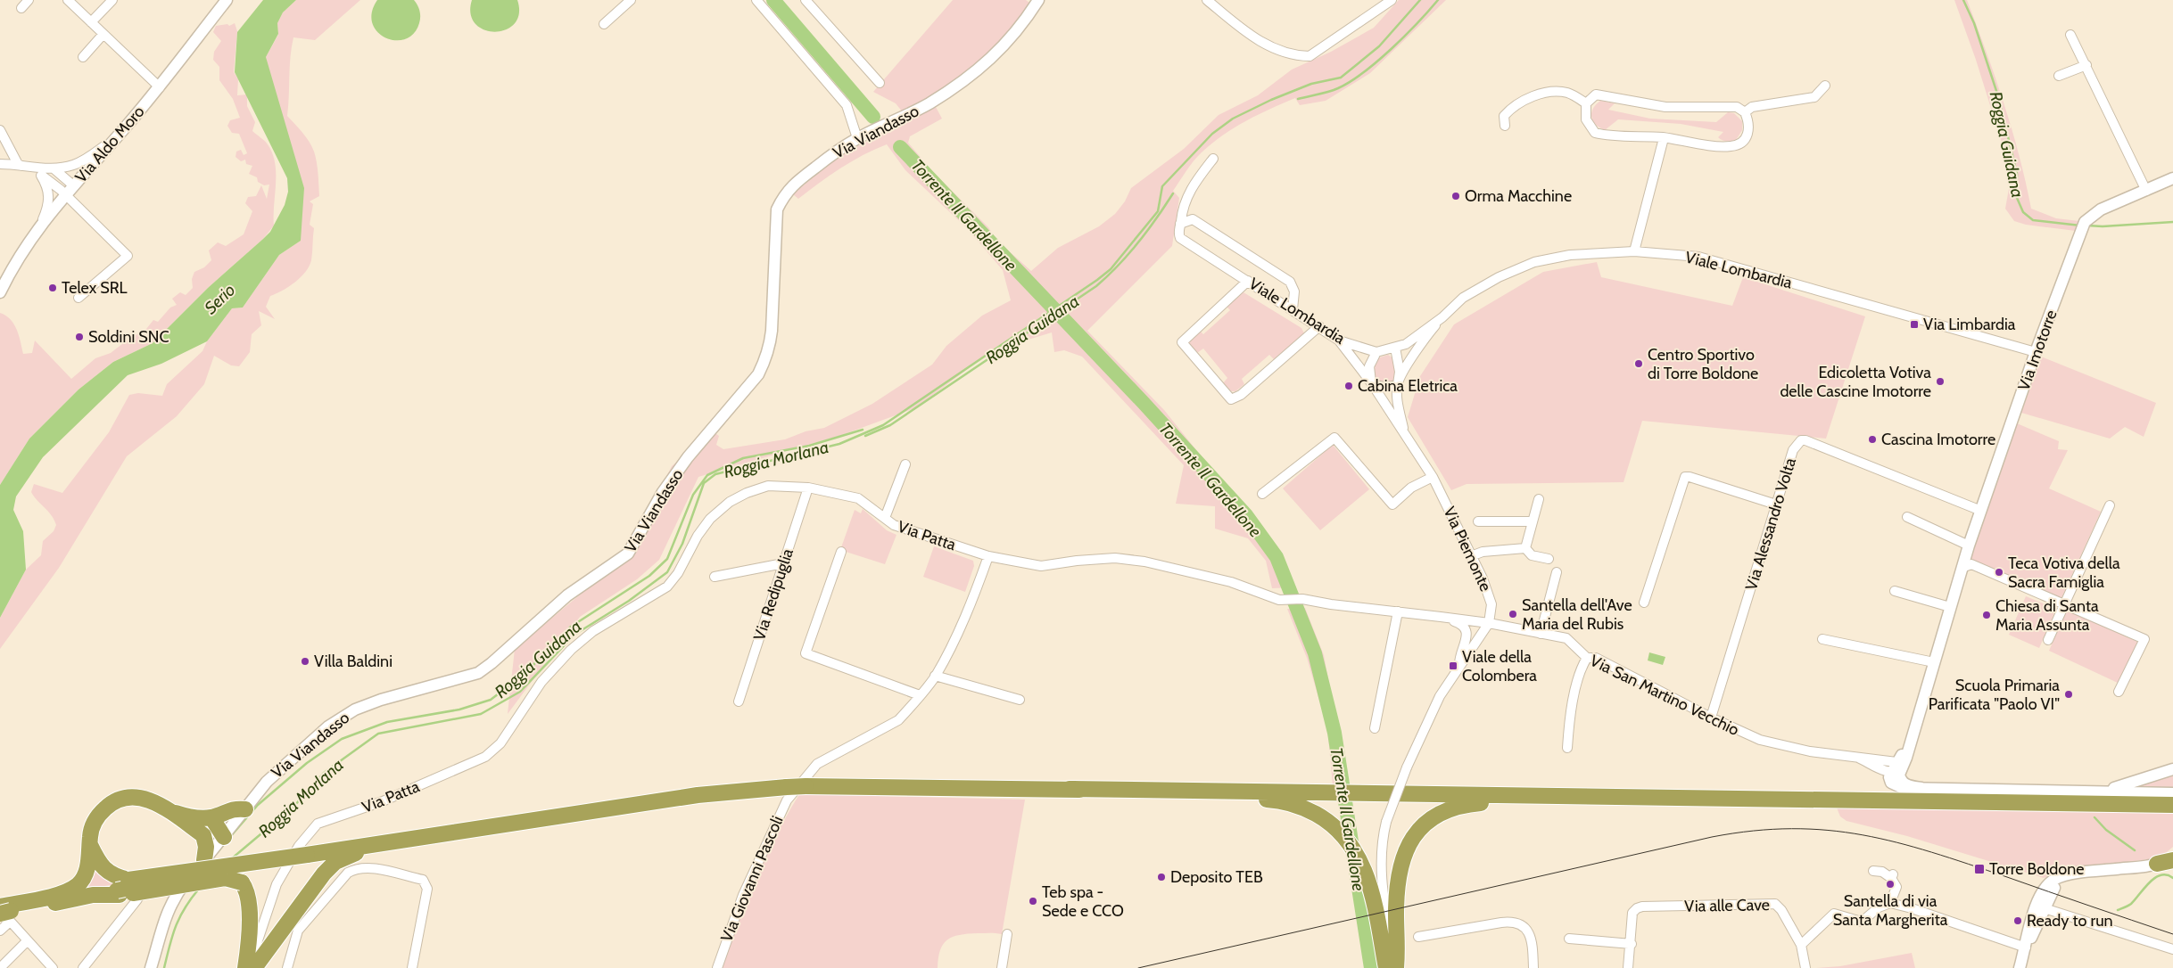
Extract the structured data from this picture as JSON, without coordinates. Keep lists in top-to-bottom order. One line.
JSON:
{"streets":{"street":["Via Viandasso","Via Aldo Moro","Viale Lombardia","Via Imotorre","Via Alessandro Volta","Via Patta","Via Piemonte","Via Redipuglia","Via San Martino Vecchio","Via Giovanni Pascoli","Via alle Cave"]},"crossings":[["Viale Lombardia","Via Imotorre"],["Viale Lombardia","Via Piemonte"],["Via Imotorre","Via Alessandro Volta"],["Via Imotorre","Via San Martino Vecchio"],["Via Alessandro Volta","Via San Martino Vecchio"],["Via Patta","Via Redipuglia"],["Via Patta","Via San Martino Vecchio"],["Via Patta","Via Giovanni Pascoli"],["Via Piemonte","Via San Martino Vecchio"],["Via San Martino Vecchio","Via Giovanni Pascoli"]],"water":["Roggia Guidana","Torrente Il Gardellone","Serio","Roggia Morlana"],"places":{"other":["Orma Macchine","Telex SRL","Soldini SNC","Centro Sportivo di Torre Boldone","Edicoletta Votiva delle Cascine Imotorre","Cabina Eletrica","Cascina Imotorre","Teca Votiva della Sacra Famiglia","Santella dell'Ave Maria del Rubis","Chiesa di Santa Maria Assunta","Villa Baldini","Scuola Primaria Parificata \"Paolo VI\"","Deposito TEB","Santella di via Santa Margherita","Teb spa - Sede e CCO","Ready to run"],"transit":["Via Limbardia","Viale della Colombera","Torre Boldone"]}}
